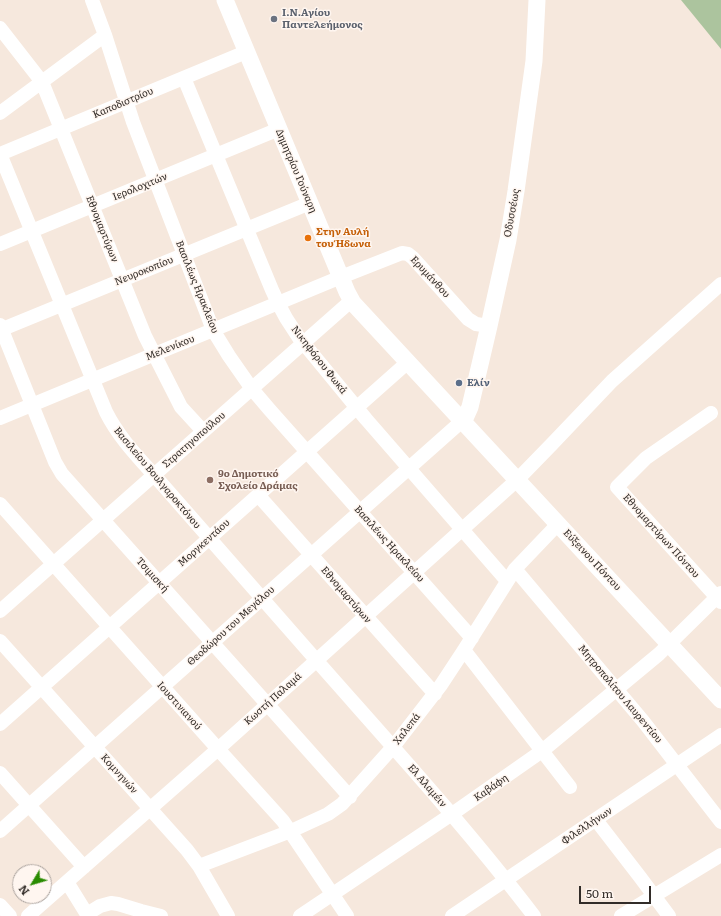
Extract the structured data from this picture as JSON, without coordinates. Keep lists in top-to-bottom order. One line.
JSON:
{"streets":{"main road":["Δημητρίου Γούναρη","Οδυσσέως","Εύξεινου Πόντου"],"street":["Καποδιστρίου","Ιερολοχιτών","Εθνομαρτύρων","Νευροκοπίου","Ερυμάνθου","Βασιλέως Ηρακλείου","Μελενίκου","Νικηφόρου Φωκά","Στρατηγοπούλου","Βασιλείου Βουλγαροκτόνου","Εθνομαρτύρων Πόντου","Μοργκεντάου","Τσιμισκή","Θεοδώρου του Μεγάλου","Μητροπολίτου Λαυρεντίου","Κωστή Παλαμά","Ιουστινιανού","Χαλεπά","Κομνηνών","Ελ Αλαμέιν","Καβάφη","Φιλελλήνων"]},"crossings":[["Καποδιστρίου","Δημητρίου Γούναρη"],["Καποδιστρίου","Εθνομαρτύρων"],["Καποδιστρίου","Βασιλέως Ηρακλείου"],["Καποδιστρίου","Νικηφόρου Φωκά"],["Καποδιστρίου","Βασιλείου Βουλγαροκτόνου"],["Δημητρίου Γούναρη","Ιερολοχιτών"],["Δημητρίου Γούναρη","Οδυσσέως"],["Δημητρίου Γούναρη","Νευροκοπίου"],["Δημητρίου Γούναρη","Ερυμάνθου"],["Δημητρίου Γούναρη","Μελενίκου"],["Δημητρίου Γούναρη","Στρατηγοπούλου"],["Δημητρίου Γούναρη","Μοργκεντάου"],["Δημητρίου Γούναρη","Εύξεινου Πόντου"],["Δημητρίου Γούναρη","Θεοδώρου του Μεγάλου"],["Ιερολοχιτών","Εθνομαρτύρων"],["Ιερολοχιτών","Βασιλέως Ηρακλείου"],["Ιερολοχιτών","Νικηφόρου Φωκά"],["Ιερολοχιτών","Βασιλείου Βουλγαροκτόνου"],["Οδυσσέως","Ερυμάνθου"],["Οδυσσέως","Εύξεινου Πόντου"],["Οδυσσέως","Θεοδώρου του Μεγάλου"],["Εθνομαρτύρων","Νευροκοπίου"],["Εθνομαρτύρων","Μελενίκου"],["Εθνομαρτύρων","Στρατηγοπούλου"],["Εθνομαρτύρων","Μοργκεντάου"],["Εθνομαρτύρων","Θεοδώρου του Μεγάλου"],["Εθνομαρτύρων","Κωστή Παλαμά"],["Εθνομαρτύρων","Χαλεπά"],["Νευροκοπίου","Βασιλέως Ηρακλείου"],["Νευροκοπίου","Νικηφόρου Φωκά"],["Νευροκοπίου","Βασιλείου Βουλγαροκτόνου"],["Νευροκοπίου","Τσιμισκή"],["Ερυμάνθου","Μελενίκου"],["Βασιλέως Ηρακλείου","Μελενίκου"],["Βασιλέως Ηρακλείου","Στρατηγοπούλου"],["Βασιλέως Ηρακλείου","Μοργκεντάου"],["Βασιλέως Ηρακλείου","Θεοδώρου του Μεγάλου"],["Βασιλέως Ηρακλείου","Κωστή Παλαμά"],["Βασιλέως Ηρακλείου","Χαλεπά"],["Βασιλέως Ηρακλείου","Καβάφη"],["Μελενίκου","Νικηφόρου Φωκά"],["Μελενίκου","Βασιλείου Βουλγαροκτόνου"],["Μελενίκου","Τσιμισκή"],["Νικηφόρου Φωκά","Στρατηγοπούλου"],["Νικηφόρου Φωκά","Μοργκεντάου"],["Νικηφόρου Φωκά","Θεοδώρου του Μεγάλου"],["Νικηφόρου Φωκά","Κωστή Παλαμά"],["Νικηφόρου Φωκά","Χαλεπά"],["Στρατηγοπούλου","Βασιλείου Βουλγαροκτόνου"],["Στρατηγοπούλου","Τσιμισκή"],["Στρατηγοπούλου","Ιουστινιανού"],["Βασιλείου Βουλγαροκτόνου","Μοργκεντάου"],["Βασιλείου Βουλγαροκτόνου","Θεοδώρου του Μεγάλου"],["Βασιλείου Βουλγαροκτόνου","Κωστή Παλαμά"],["Βασιλείου Βουλγαροκτόνου","Ελ Αλαμέιν"],["Εθνομαρτύρων Πόντου","Καβάφη"],["Μοργκεντάου","Τσιμισκή"],["Μοργκεντάου","Ιουστινιανού"],["Μοργκεντάου","Κομνηνών"],["Εύξεινου Πόντου","Θεοδώρου του Μεγάλου"],["Εύξεινου Πόντου","Κωστή Παλαμά"],["Εύξεινου Πόντου","Χαλεπά"],["Εύξεινου Πόντου","Καβάφη"],["Τσιμισκή","Θεοδώρου του Μεγάλου"],["Τσιμισκή","Κωστή Παλαμά"],["Τσιμισκή","Χαλεπά"],["Θεοδώρου του Μεγάλου","Ιουστινιανού"],["Θεοδώρου του Μεγάλου","Κομνηνών"],["Μητροπολίτου Λαυρεντίου","Χαλεπά"],["Μητροπολίτου Λαυρεντίου","Καβάφη"],["Μητροπολίτου Λαυρεντίου","Φιλελλήνων"],["Κωστή Παλαμά","Ιουστινιανού"],["Κωστή Παλαμά","Κομνηνών"],["Κωστή Παλαμά","Ελ Αλαμέιν"],["Ιουστινιανού","Χαλεπά"],["Ιουστινιανού","Καβάφη"],["Χαλεπά","Κομνηνών"],["Χαλεπά","Ελ Αλαμέιν"],["Ελ Αλαμέιν","Καβάφη"],["Ελ Αλαμέιν","Φιλελλήνων"]],"places":["Ι.Ν.Αγίου Παντελεήμονος","Στην Αυλή του Ήδωνα","Ελίν","9ο Δημοτικό Σχολείο Δράμας"],"scale_bar":"50 m","north":"bottom left"}
